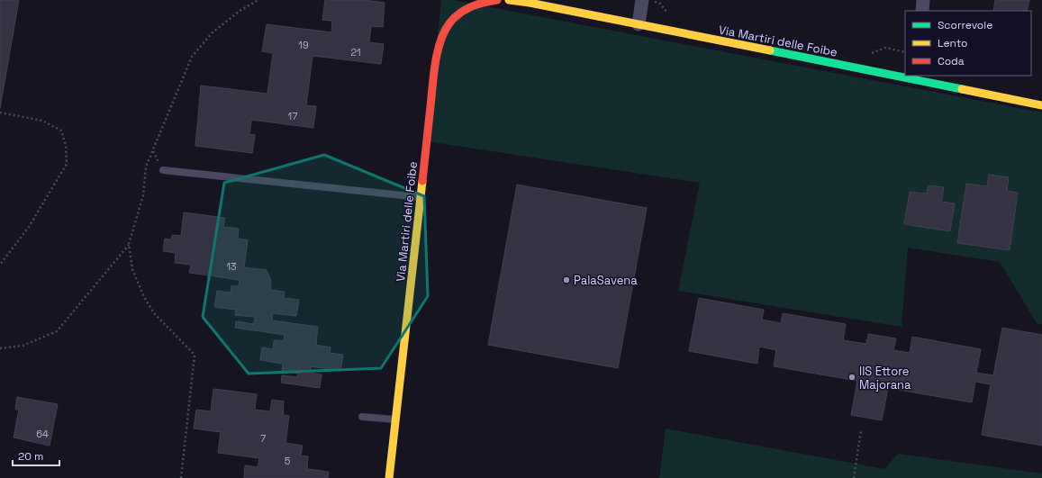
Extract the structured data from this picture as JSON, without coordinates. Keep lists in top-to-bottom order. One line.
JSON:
{"streets":{"street":["Via Martiri delle Foibe"]},"places":["PalaSavena","IIS Ettore Majorana"],"house_numbers":["19","21","17","13","64","7","5"],"legend":["Scorrevole","Lento","Coda"],"scale_bar":"20 m"}
